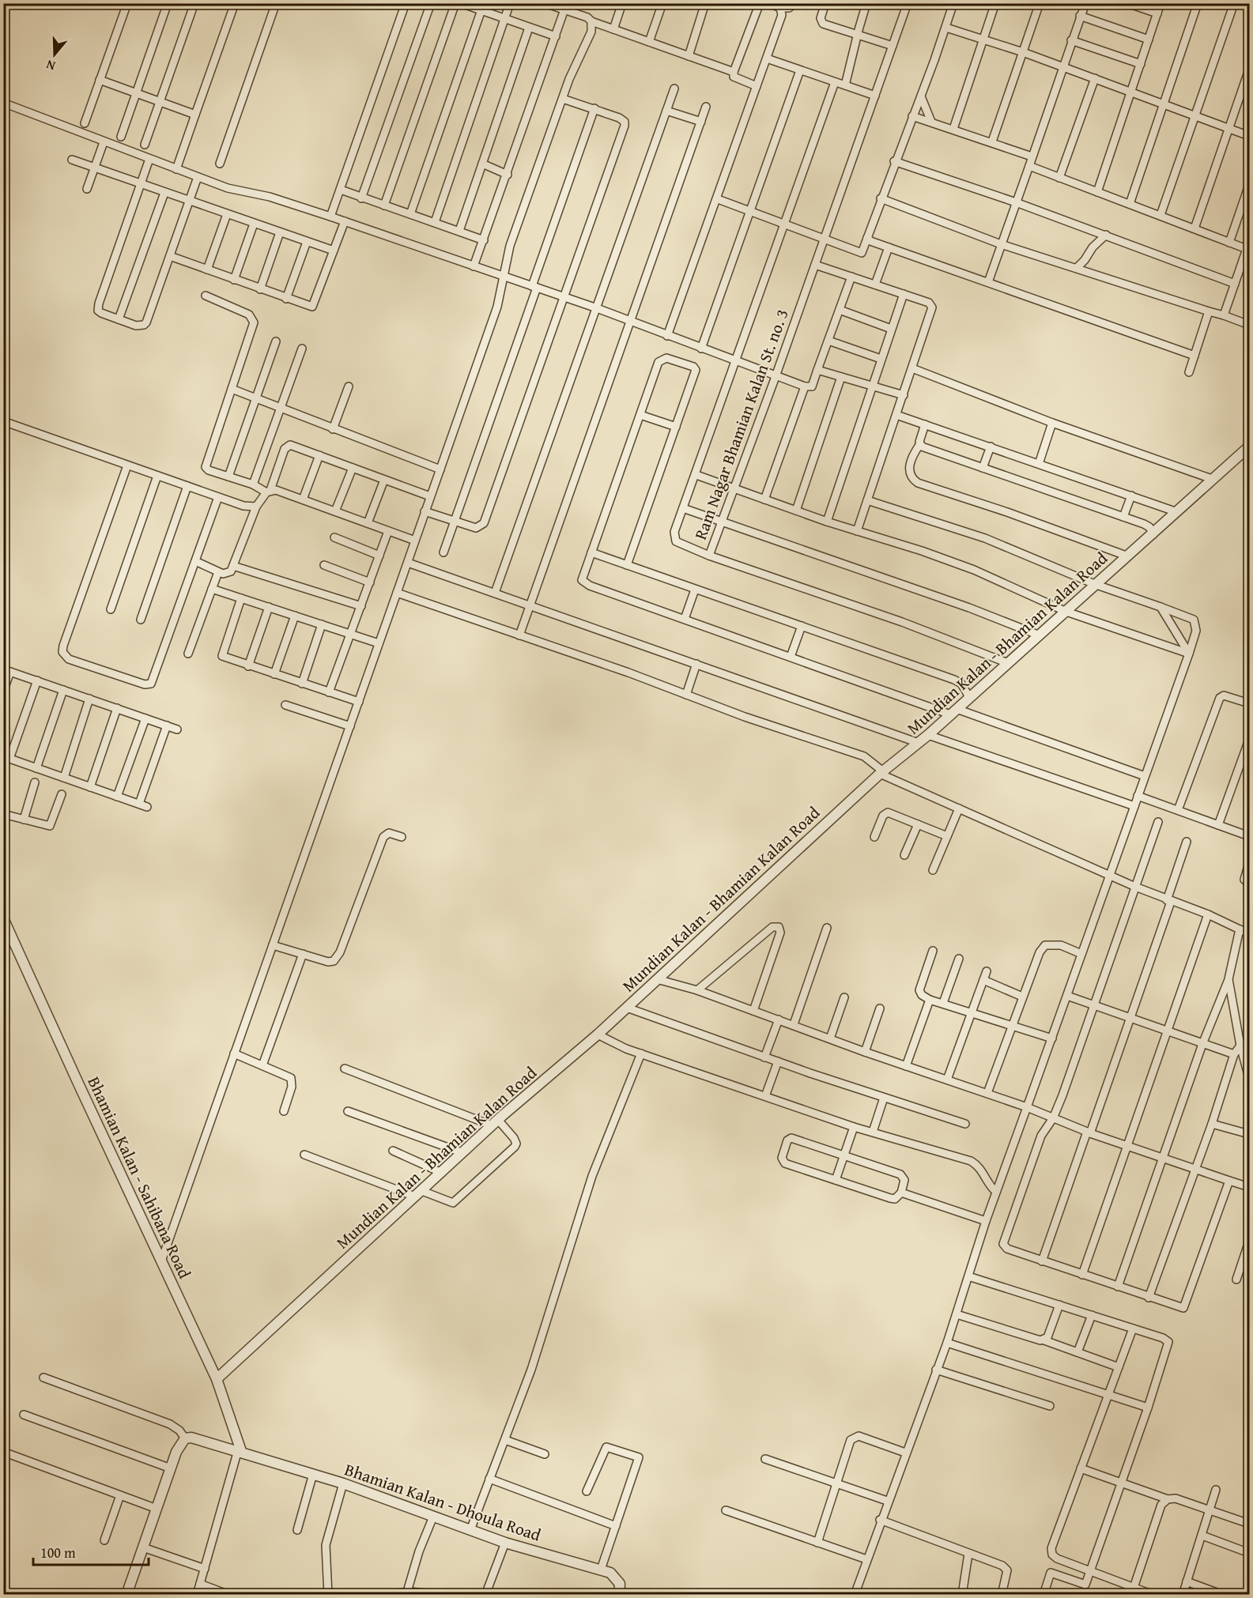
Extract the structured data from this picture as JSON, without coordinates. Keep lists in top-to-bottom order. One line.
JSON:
{"streets":{"street":["Ram Nagar Bhamian Kalan St. no. 3","Mundian Kalan - Bhamian Kalan Road","Bhamian Kalan - Sahibana Road","Bhamian Kalan - Dhoula Road"]},"crossings":[["Ram Nagar Bhamian Kalan St. no. 3","Mundian Kalan - Bhamian Kalan Road"],["Mundian Kalan - Bhamian Kalan Road","Bhamian Kalan - Sahibana Road"],["Bhamian Kalan - Sahibana Road","Bhamian Kalan - Dhoula Road"]],"scale_bar":"100 m","north":"bottom"}
